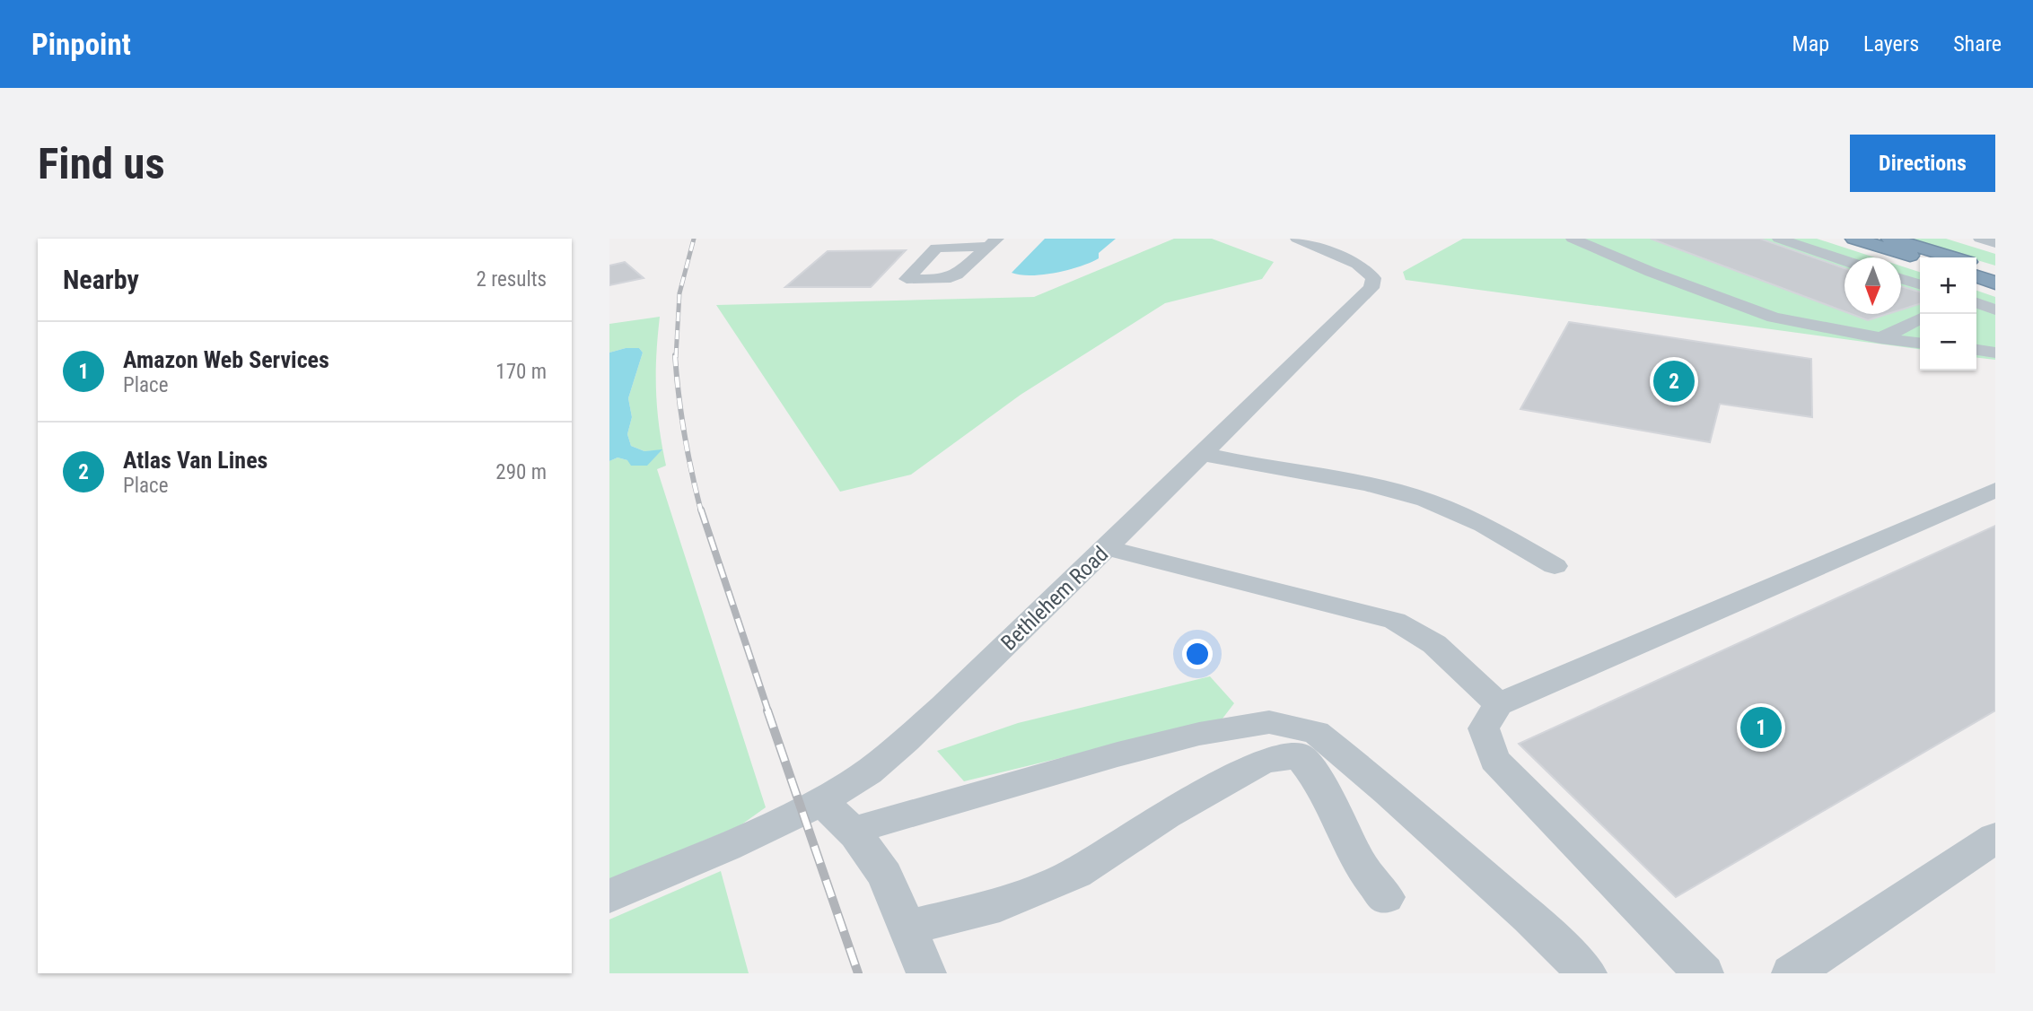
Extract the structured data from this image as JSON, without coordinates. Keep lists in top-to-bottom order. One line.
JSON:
{"streets":{"street":["Bethlehem Road"]},"north":"bottom","page":{"header":"Pinpoint","nav":["Map","Layers","Share"],"buttons":"Directions","title":"Find us","heading":["Nearby","2 results"],"map_buttons":["+","−"],"list":[{"mark":"1","name":"Amazon Web Services","note":"Place","value":"170 m"},{"mark":"2","name":"Atlas Van Lines","note":"Place","value":"290 m"}],"pins":["2","1"]}}
